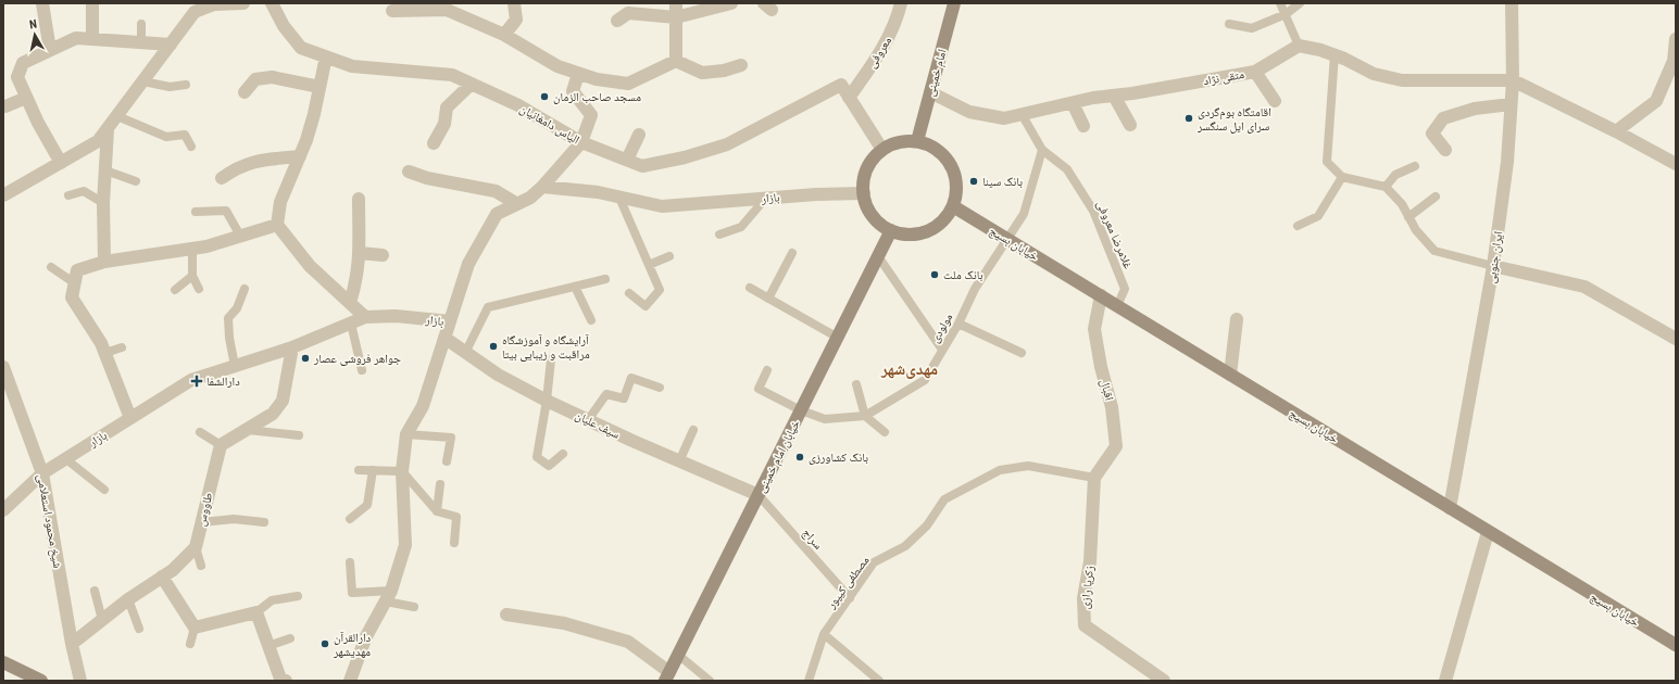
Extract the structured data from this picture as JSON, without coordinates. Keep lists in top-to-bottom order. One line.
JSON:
{"streets":{"street":["معروفی","امام خمینی","متقی نژاد","الیاس دامغانیان","بازار","خیابان بسیج","ایران جنوبی","اقبال","سیف علیان","خیابان امام خمینی","طاووس","شیخ محمود استعلامی","زکریا رازی"],"lane":["غلامرضا معروفی","مولودی","سراج","مصطفی کیپور"]},"crossings":[["معروفی","الیاس دامغانیان"],["امام خمینی","متقی نژاد"],["امام خمینی","بازار"],["امام خمینی","خیابان بسیج"],["امام خمینی","خیابان امام خمینی"],["متقی نژاد","غلامرضا معروفی"],["بازار","خیابان بسیج"],["بازار","خیابان امام خمینی"],["بازار","شیخ محمود استعلامی"],["غلامرضا معروفی","خیابان بسیج"],["غلامرضا معروفی","مولودی"],["خیابان بسیج","ایران جنوبی"],["خیابان بسیج","مولودی"],["خیابان بسیج","اقبال"],["خیابان بسیج","خیابان امام خمینی"],["مولودی","خیابان امام خمینی"],["اقبال","مصطفی کیپور"],["اقبال","زکریا رازی"],["سیف علیان","خیابان امام خمینی"],["سیف علیان","سراج"],["خیابان امام خمینی","سراج"],["سراج","مصطفی کیپور"],["مصطفی کیپور","زکریا رازی"]],"districts":["مهدی‌شهر"],"places":{"other":["مسجد صاحب الزمان","اقامتگاه بوم‌گردی سرای ایل سنگسر","بانک سینا","بانک ملت","آرایشگاه و آموزشگاه مراقبت و زیبایی بیتا","جواهر فروشی عصار","بانک کشاورزی","دارالقرآن مهدیشهر"],"health":["دارالشفا"]},"north":"top"}
